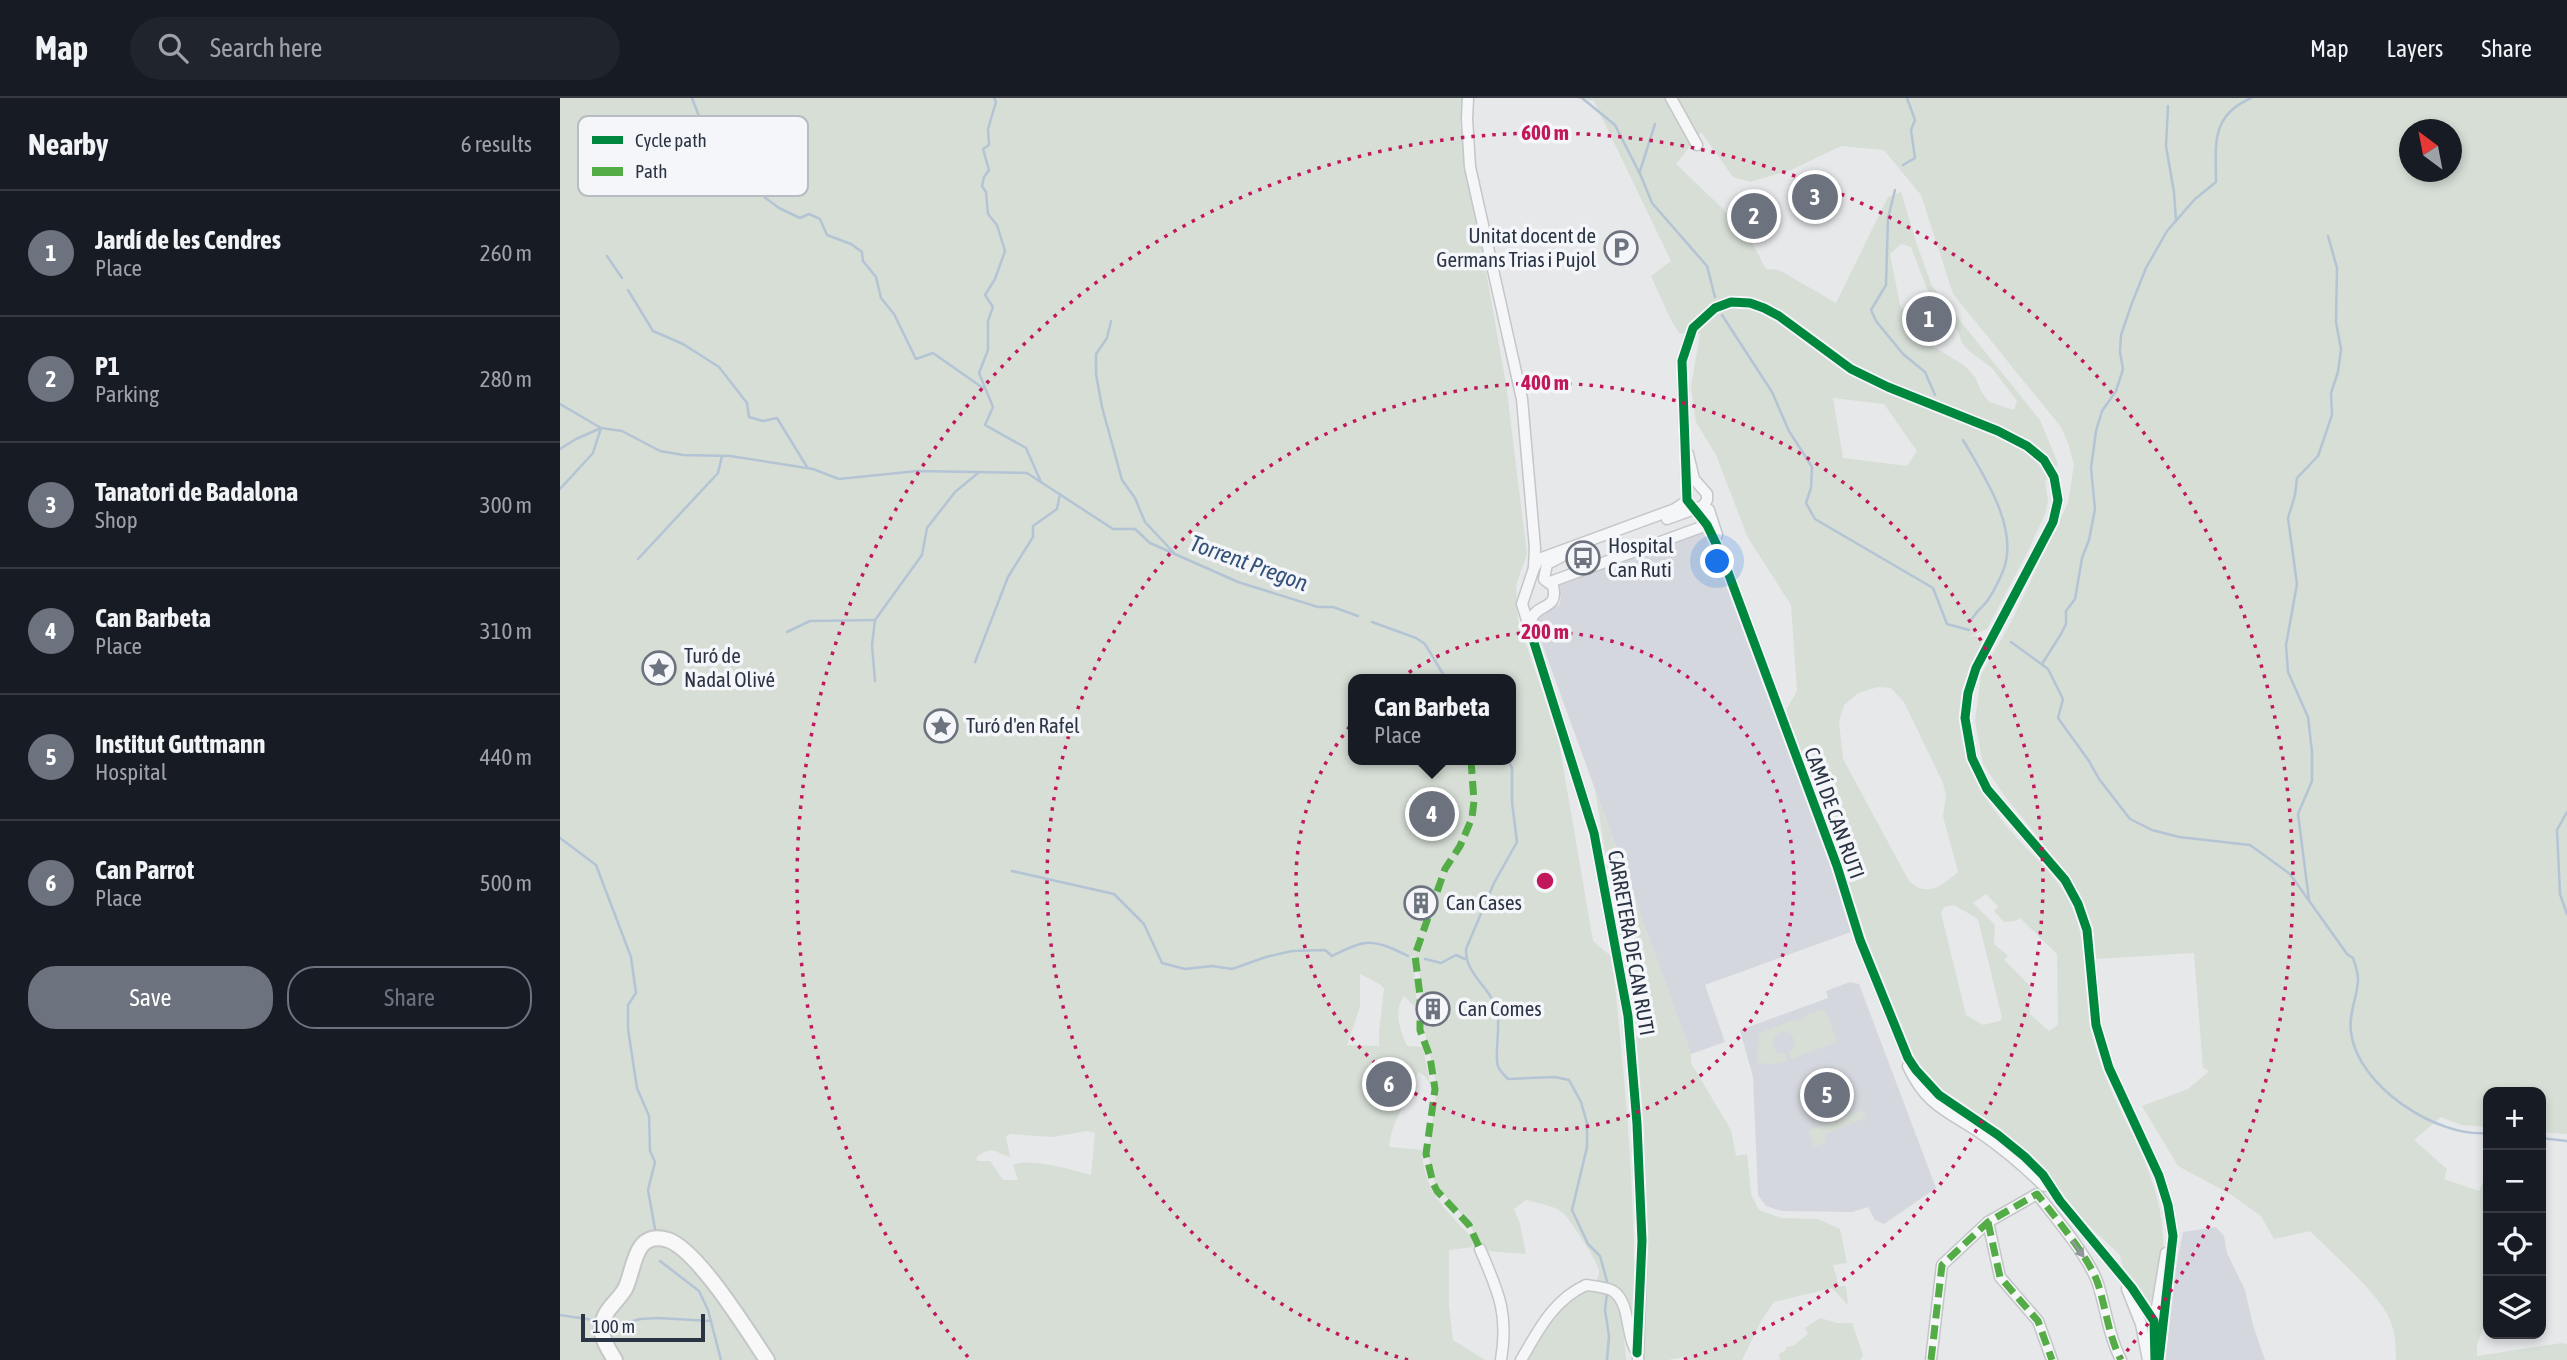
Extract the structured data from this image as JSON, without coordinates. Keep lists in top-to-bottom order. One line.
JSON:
{"streets":{"street":["CAMÍ DE CAN RUTI","CARRETERA DE CAN RUTI"]},"water":["Torrent Pregon"],"places":{"parking":["Unitat docent de Germans Trias i Pujol"],"bus stop":["Hospital Can Ruti"],"place":["Turó de Nadal Olivé","Turó d'en Rafel"],"building":["Can Cases","Can Comes"]},"legend":["Cycle path","Path"],"scale_bar":"100 m","north":"top left","page":{"header":"Map","search":"Search here","nav":["Map","Layers","Share"],"heading":["Nearby","6 results"],"pins":["3","2","1","4","6","5"],"list":[{"mark":"1","name":"Jardí de les Cendres","note":"Place","value":"260 m"},{"mark":"2","name":"P1","note":"Parking","value":"280 m"},{"mark":"3","name":"Tanatori de Badalona","note":"Shop","value":"300 m"},{"mark":"4","name":"Can Barbeta","note":"Place","value":"310 m"},{"mark":"5","name":"Institut Guttmann","note":"Hospital","value":"440 m"},{"mark":"6","name":"Can Parrot","note":"Place","value":"500 m"}],"popup":["Can Barbeta","Place"],"buttons":["Save","Share"],"map_buttons":["+","−"],"scale":"100 m"},"rings":["600 m","400 m","200 m"]}
